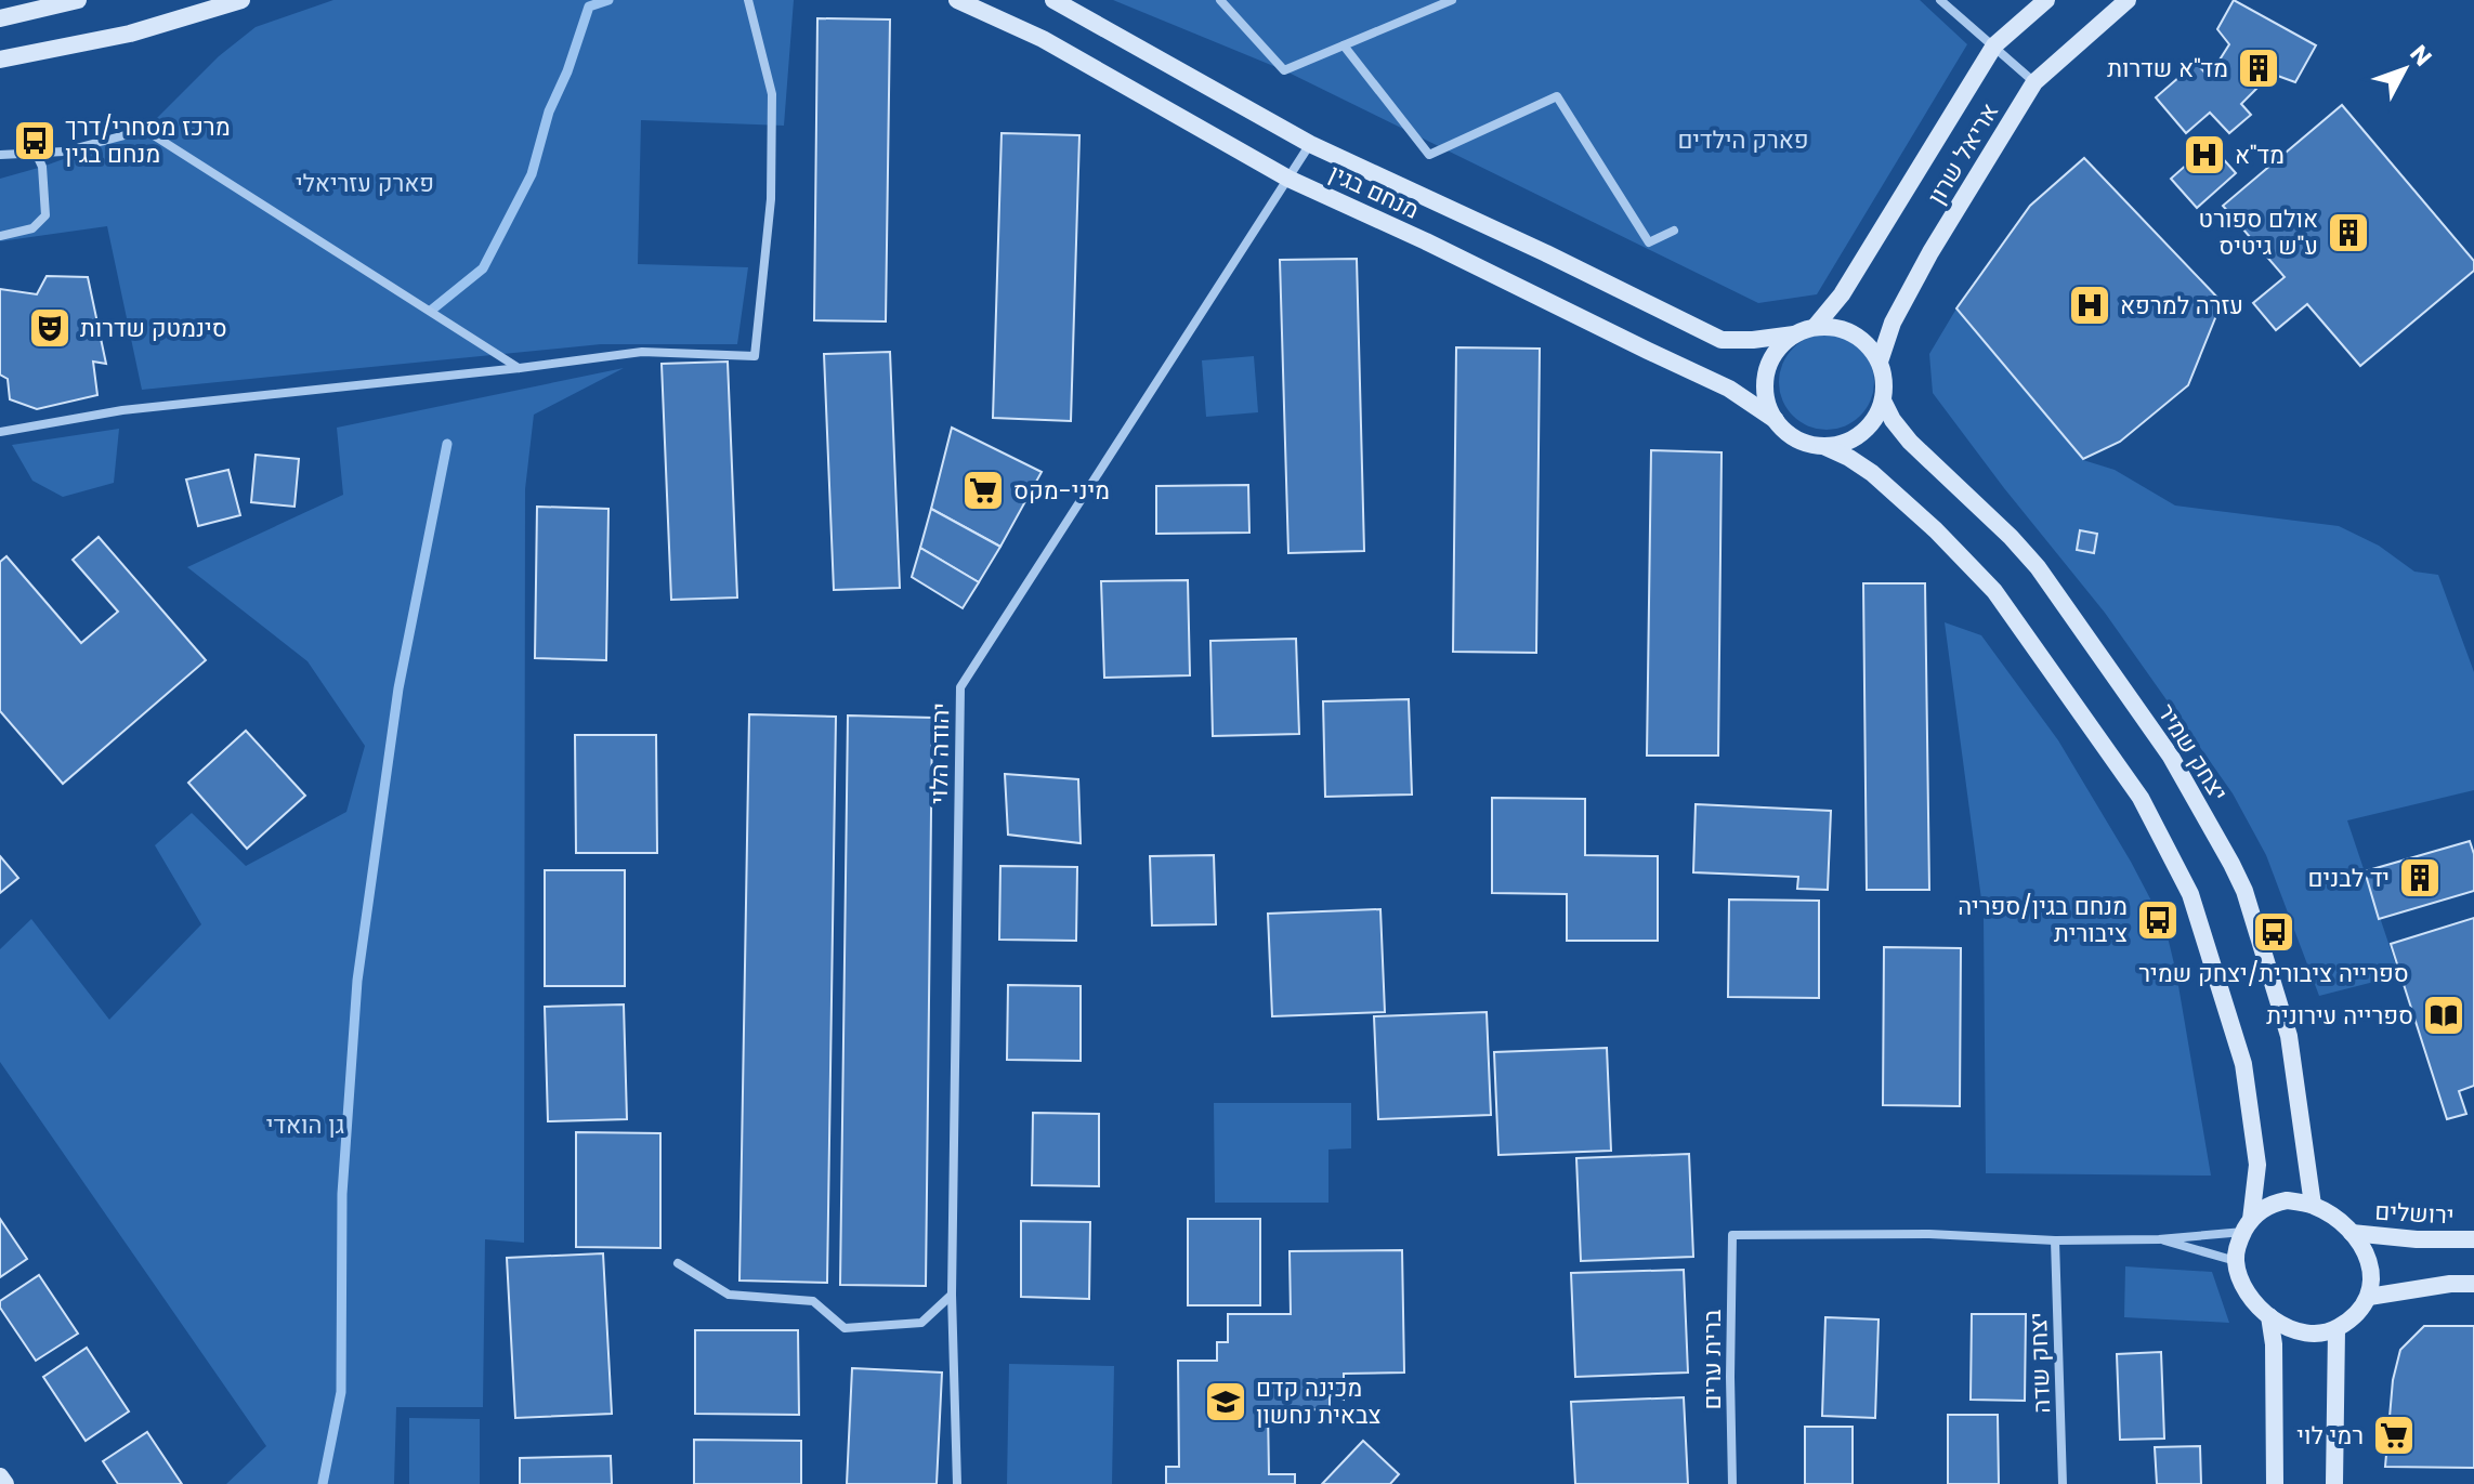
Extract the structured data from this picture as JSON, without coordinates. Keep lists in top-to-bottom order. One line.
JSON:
{"streets":{"main road":["אריאל שרון","מנחם בגין","יצחק שמיר","ירושלים"],"street":["יהודה הלוי","ברית ערים","יצחק שדה"]},"crossings":[["אריאל שרון","מנחם בגין"],["אריאל שרון","יצחק שמיר"],["מנחם בגין","יצחק שמיר"],["מנחם בגין","יהודה הלוי"],["יצחק שמיר","ירושלים"],["ברית ערים","יצחק שדה"]],"parks":["פארק הילדים","פארק עזריאלי","גן הואדי"],"places":{"building":["מד\"א שדרות","אולם ספורט ע\"ש גיטיס","יד לבנים"],"bus stop":["מרכז מסחרי/דרך מנחם בגין","מנחם בגין/ספריה ציבורית","ספרייה ציבורית/יצחק שמיר"],"hospital":["מד\"א","עזרה למרפא"],"theatre":["סינמטק שדרות"],"supermarket":["מיני-מקס","רמי לוי"],"library":["ספרייה עירונית"],"school or university":["מכינה קדם צבאית נחשון"]},"north":"top right"}
